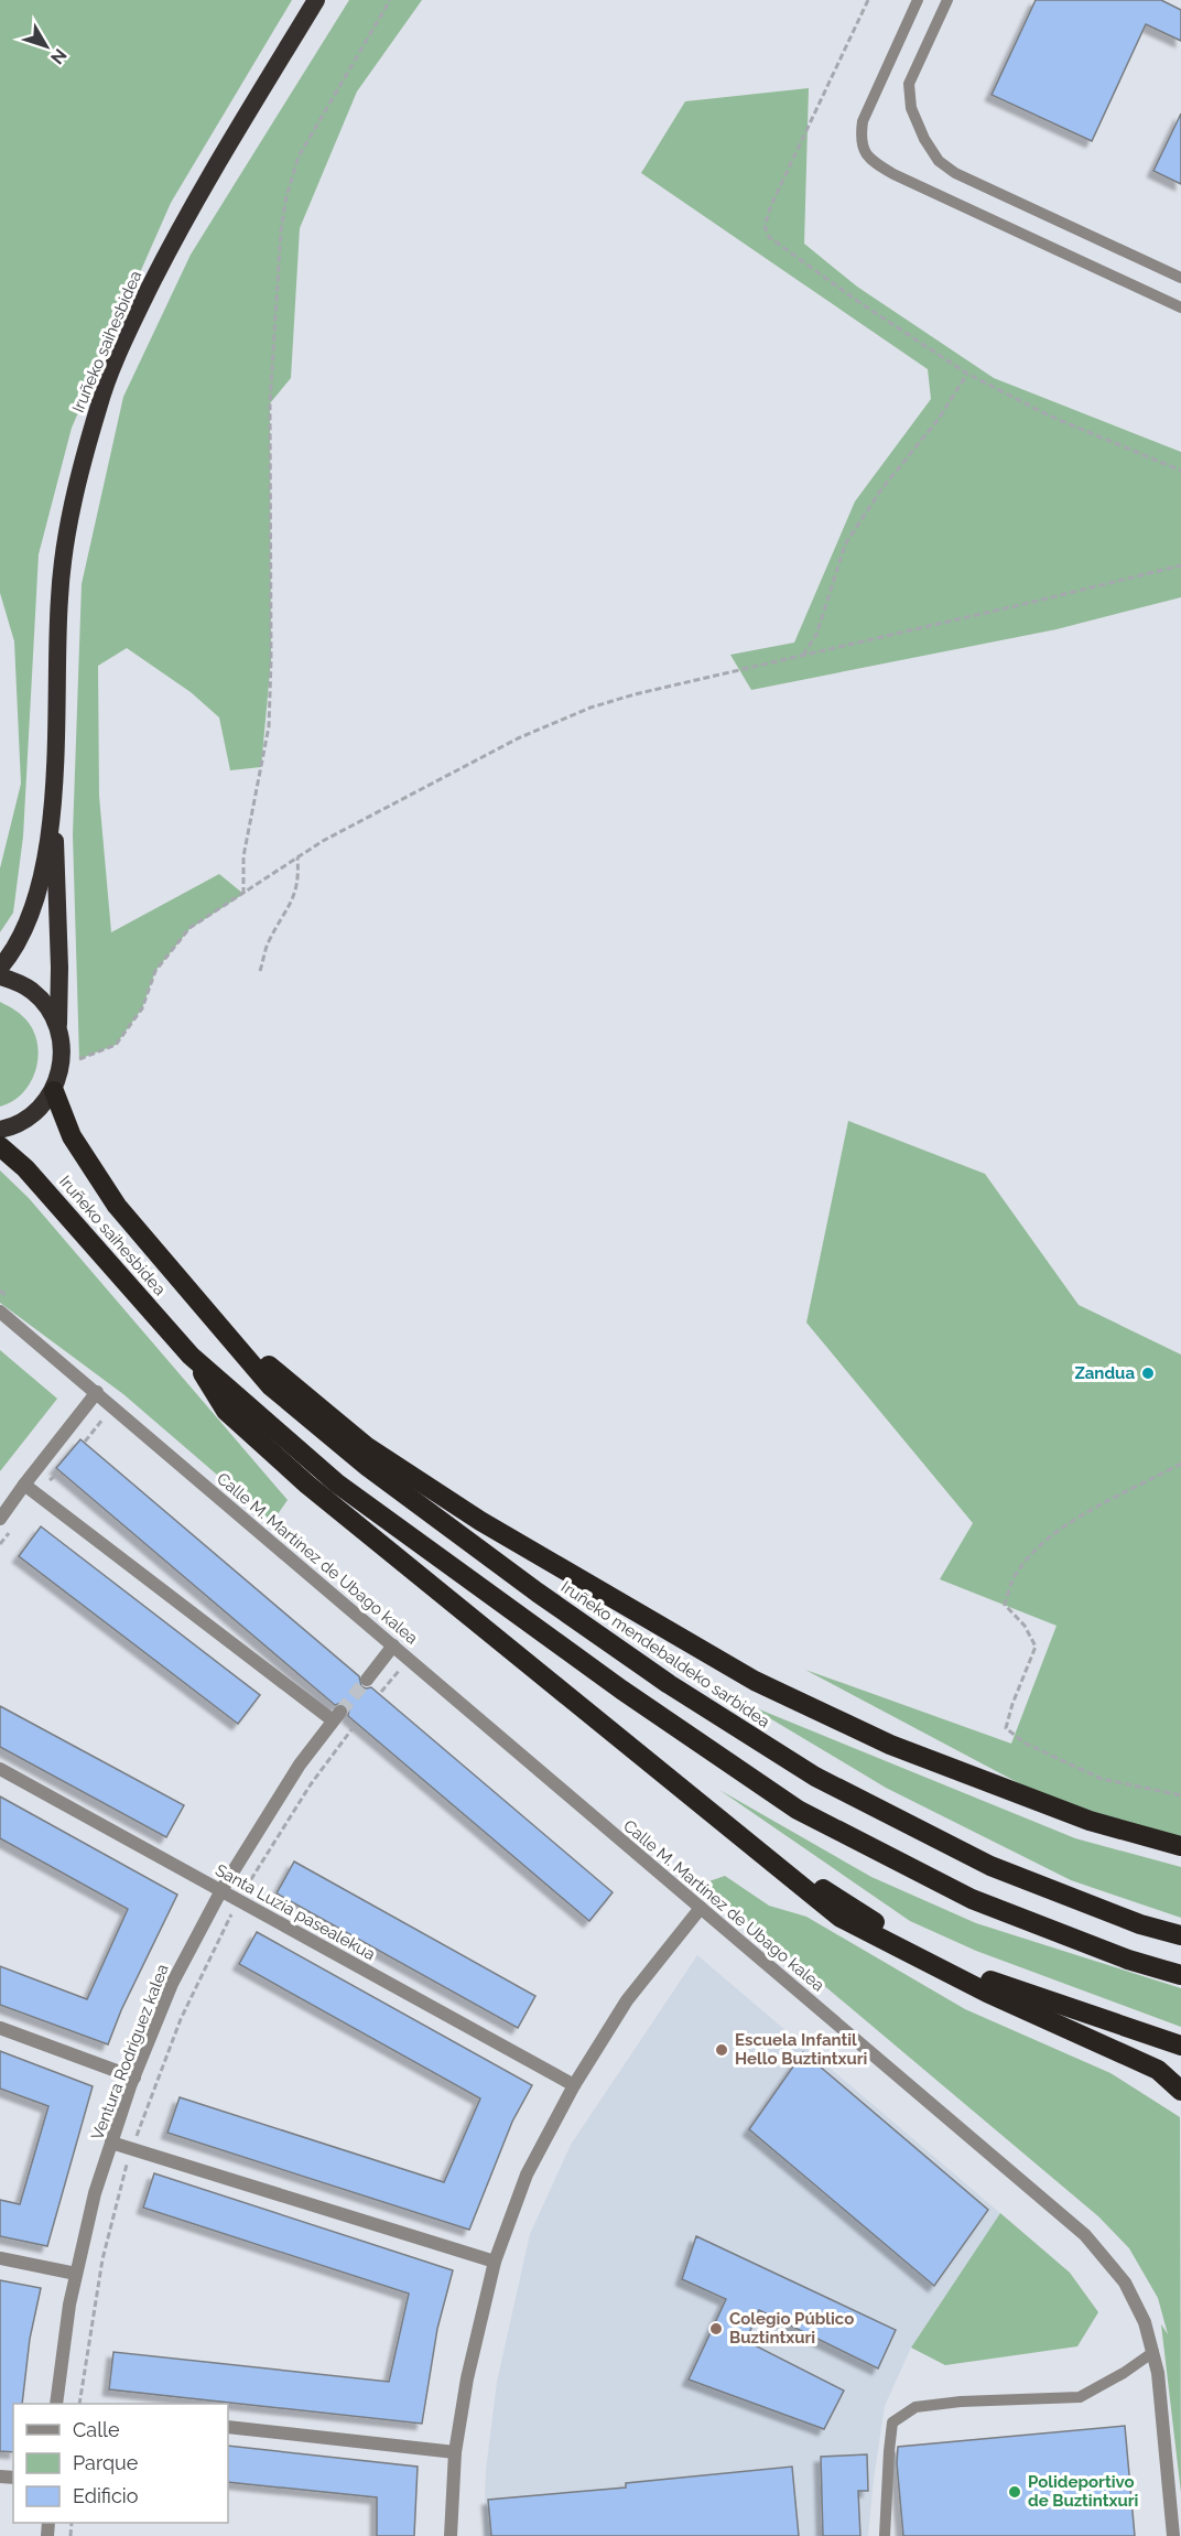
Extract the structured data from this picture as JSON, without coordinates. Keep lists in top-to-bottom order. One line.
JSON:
{"streets":{"highway":["Iruñeko saihesbidea","Iruñeko mendebaldeko sarbidea"],"street":["Calle M. Martínez de Ubago kalea","Santa Luzia pasealekua","Ventura Rodriguez kalea"]},"crossings":[["Iruñeko saihesbidea","Iruñeko mendebaldeko sarbidea"],["Santa Luzia pasealekua","Ventura Rodriguez kalea"]],"places":["Zandua","Escuela Infantil Hello Buztintxuri","Colegio Público Buztintxuri","Polideportivo de Buztintxuri"],"legend":["Calle","Parque","Edificio"],"north":"bottom right"}
